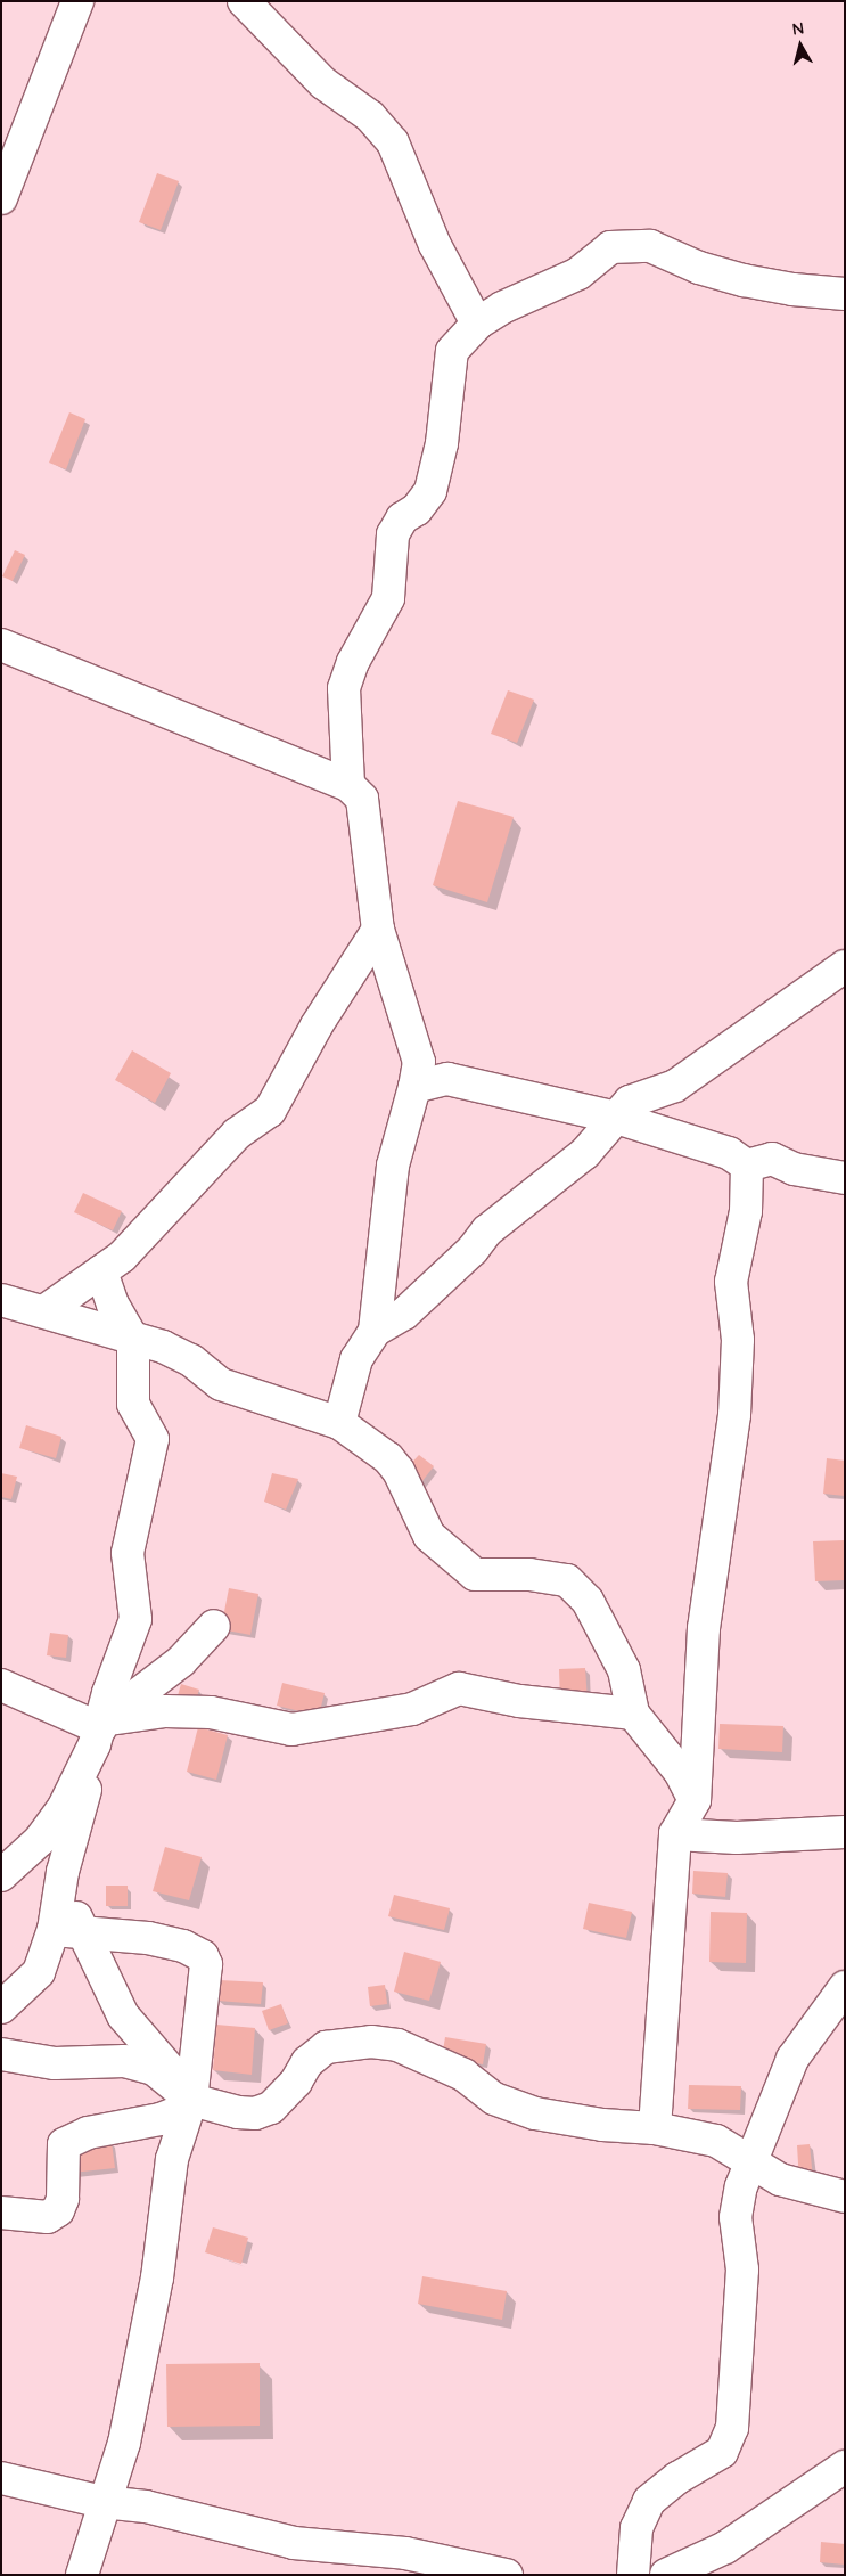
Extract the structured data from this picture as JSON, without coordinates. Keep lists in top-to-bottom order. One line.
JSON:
{"north":"top"}
